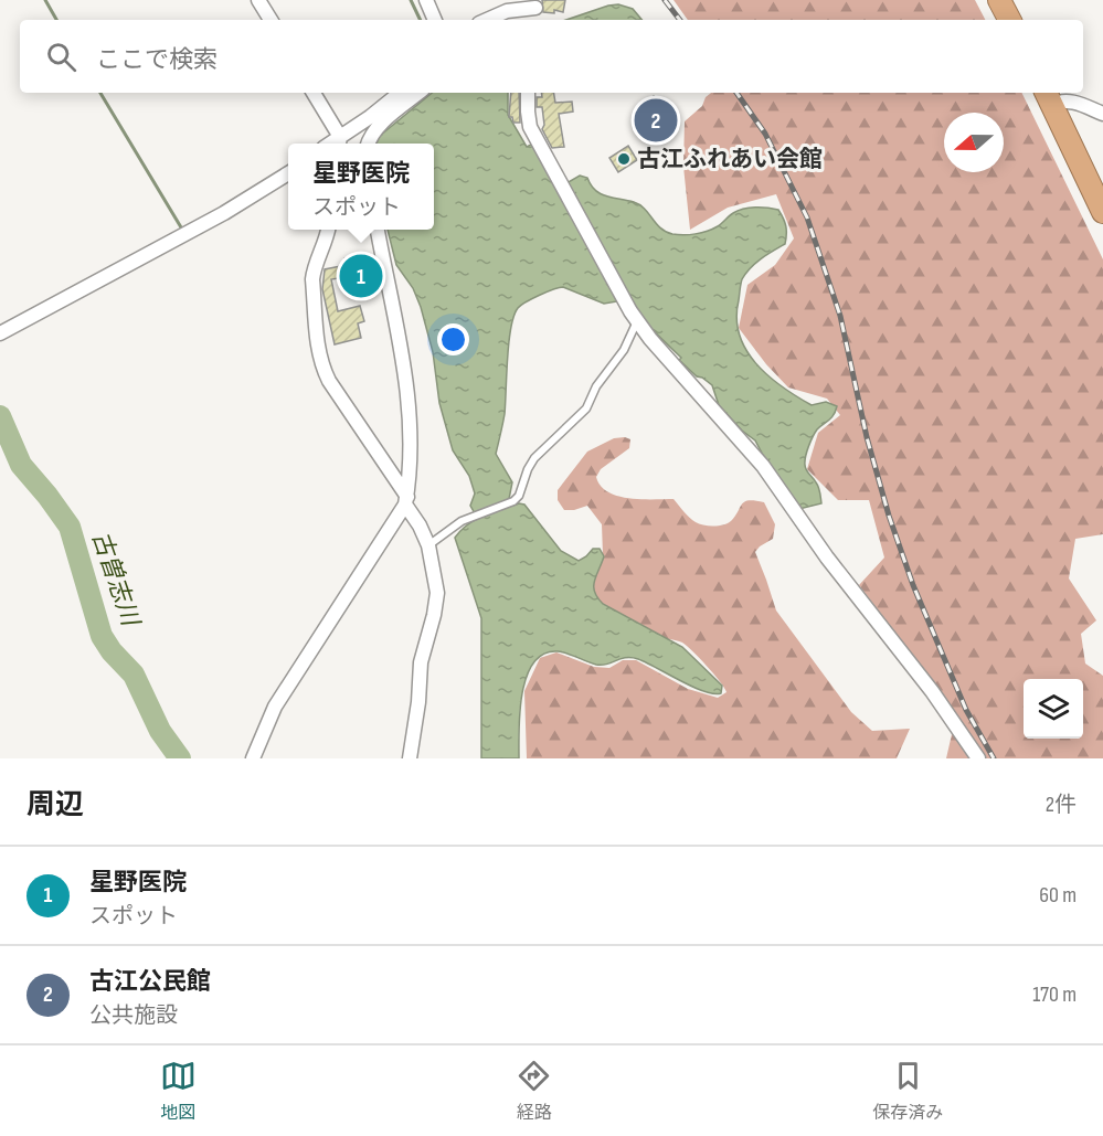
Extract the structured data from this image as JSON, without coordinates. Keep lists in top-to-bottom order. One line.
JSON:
{"water":["古曽志川"],"places":["古江ふれあい会館"],"north":"left","page":{"search":"ここで検索","pins":["2","1"],"popup":["星野医院","スポット"],"heading":["周辺","2件"],"list":[{"mark":"1","name":"星野医院","note":"スポット","value":"60 m"},{"mark":"2","name":"古江公民館","note":"公共施設","value":"170 m"}],"nav":["地図","経路","保存済み"]}}
